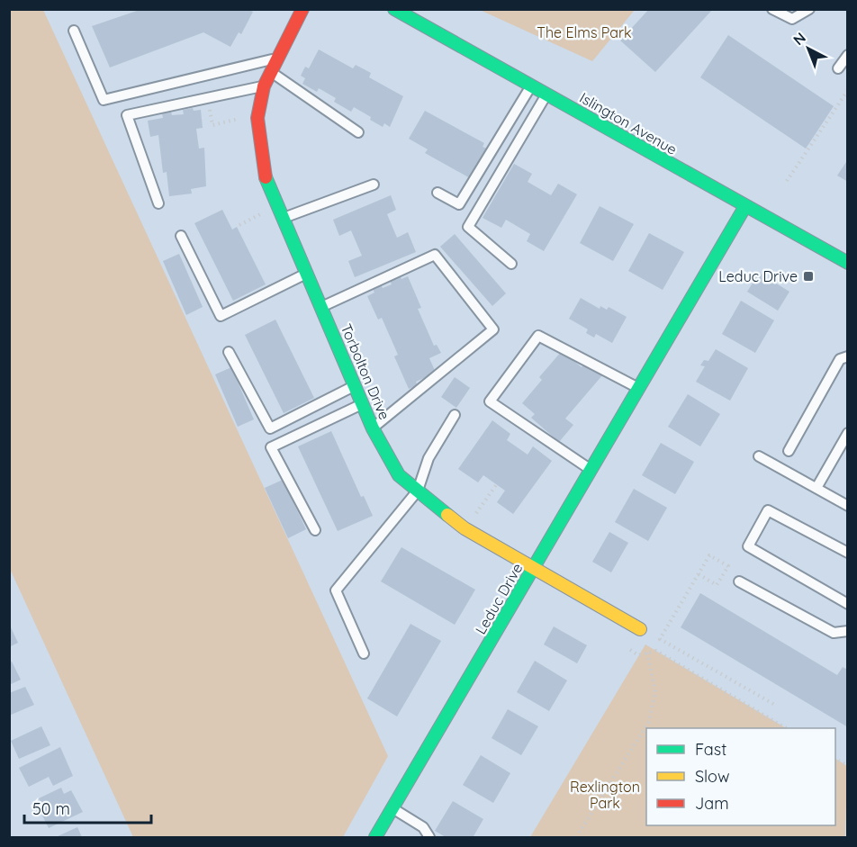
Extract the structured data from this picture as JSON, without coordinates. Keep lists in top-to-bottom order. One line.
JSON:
{"streets":{"street":["Islington Avenue","Torbolton Drive","Leduc Drive"]},"crossings":[["Islington Avenue","Leduc Drive"],["Torbolton Drive","Leduc Drive"]],"parks":["The Elms Park","Rexlington Park"],"places":{"transit":["Leduc Drive"]},"legend":["Fast","Slow","Jam"],"scale_bar":"50 m","north":"top left"}
